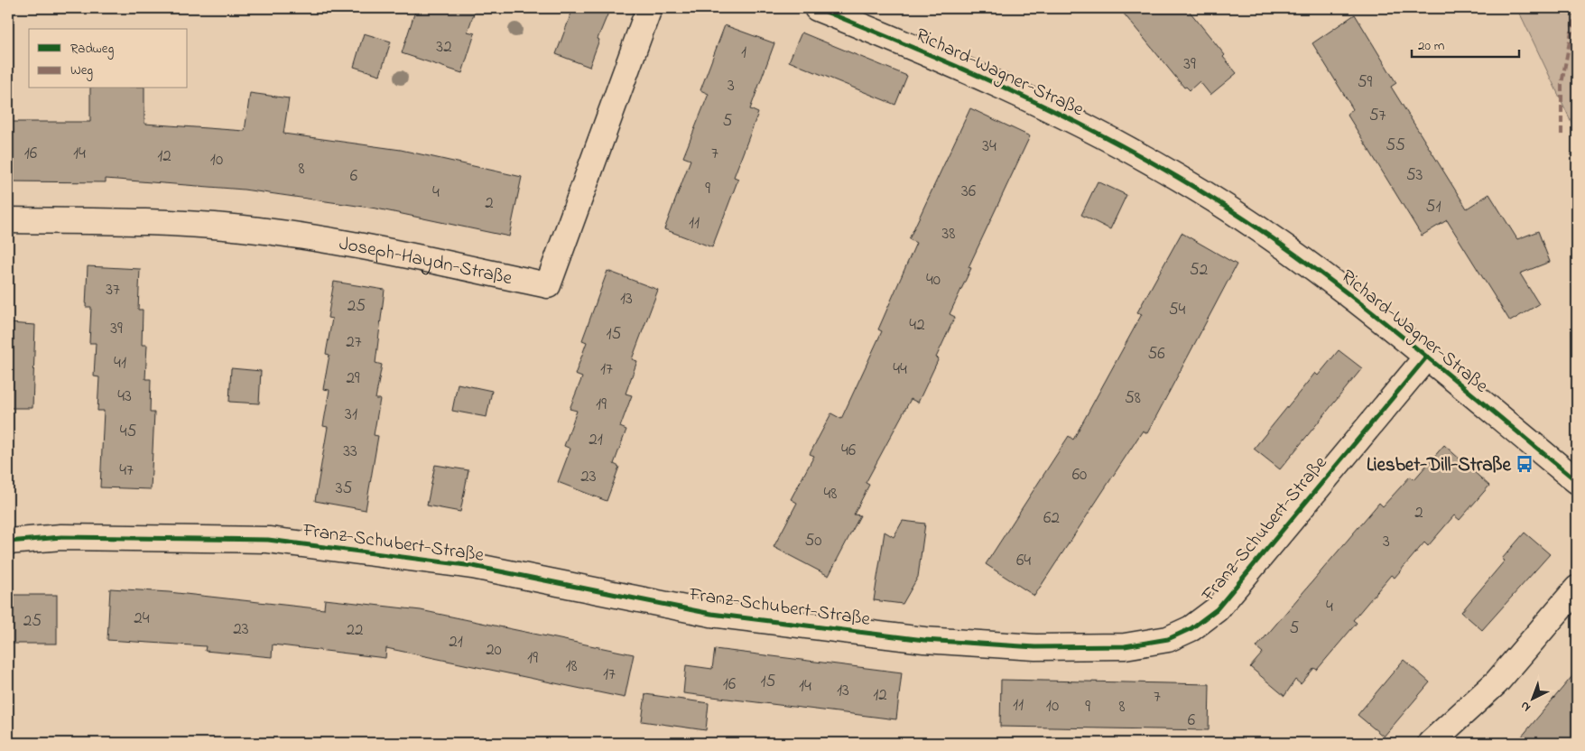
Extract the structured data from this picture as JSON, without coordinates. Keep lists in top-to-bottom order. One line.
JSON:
{"streets":{"street":["Richard-Wagner-Straße","Joseph-Haydn-Straße","Franz-Schubert-Straße"]},"crossings":[["Richard-Wagner-Straße","Franz-Schubert-Straße"]],"places":{"bus stop":["Liesbet-Dill-Straße"]},"house_numbers":["32","1","39","59","3","57","5","55","34","16","14","7","12","10","8","53","6","9","36","4","2","51","11","38","52","40","37","13","25","54","42","39","15","27","56","41","17","44","29","43","58","19","31","45","21","46","33","47","60","23","35","48","2","62","50","3","64","4","24","25","5","23","22","21","20","19","18","17","15","16","14","13","12","7","11","10","9","8","6"],"legend":["Radweg","Weg"],"scale_bar":"20 m","north":"bottom left"}
